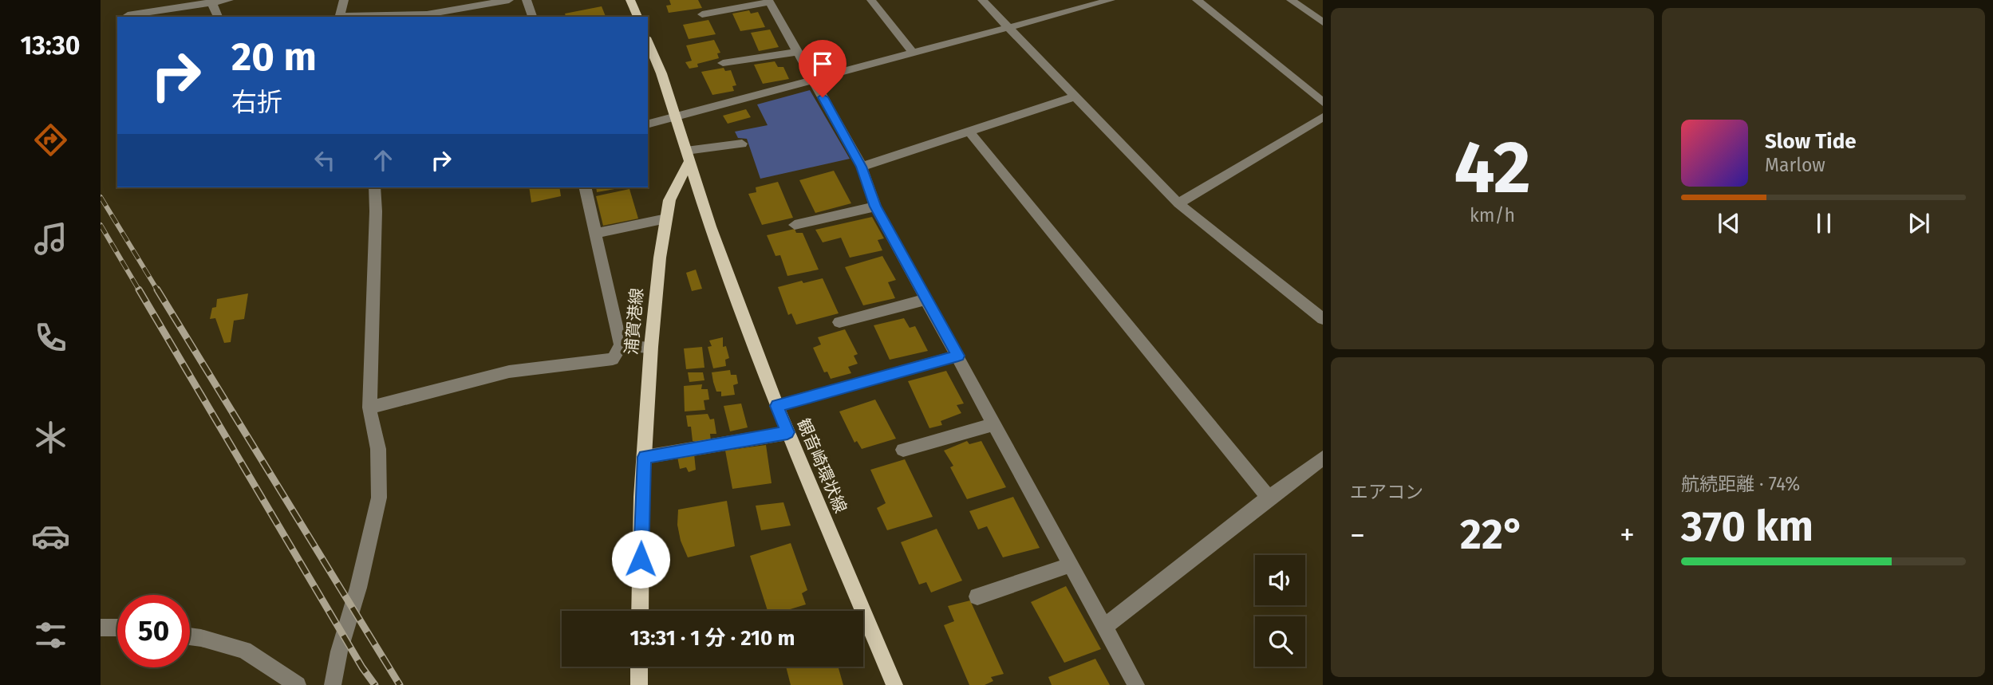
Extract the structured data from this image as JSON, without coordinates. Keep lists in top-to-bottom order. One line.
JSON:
{"streets":{"main road":["浦賀港線","観音崎環状線"]},"crossings":[["浦賀港線","観音崎環状線"]],"page":{"tabs":"13:30","tile":[["42","km/h"],"エアコン",["航続距離 · 74%","370 km"]],"turn":["20 m","右折"],"song":["Slow Tide","Marlow"],"heat":["−","22°","+"],"limit":"50","trip":"13:31 · 1 分 · 210 m"}}
